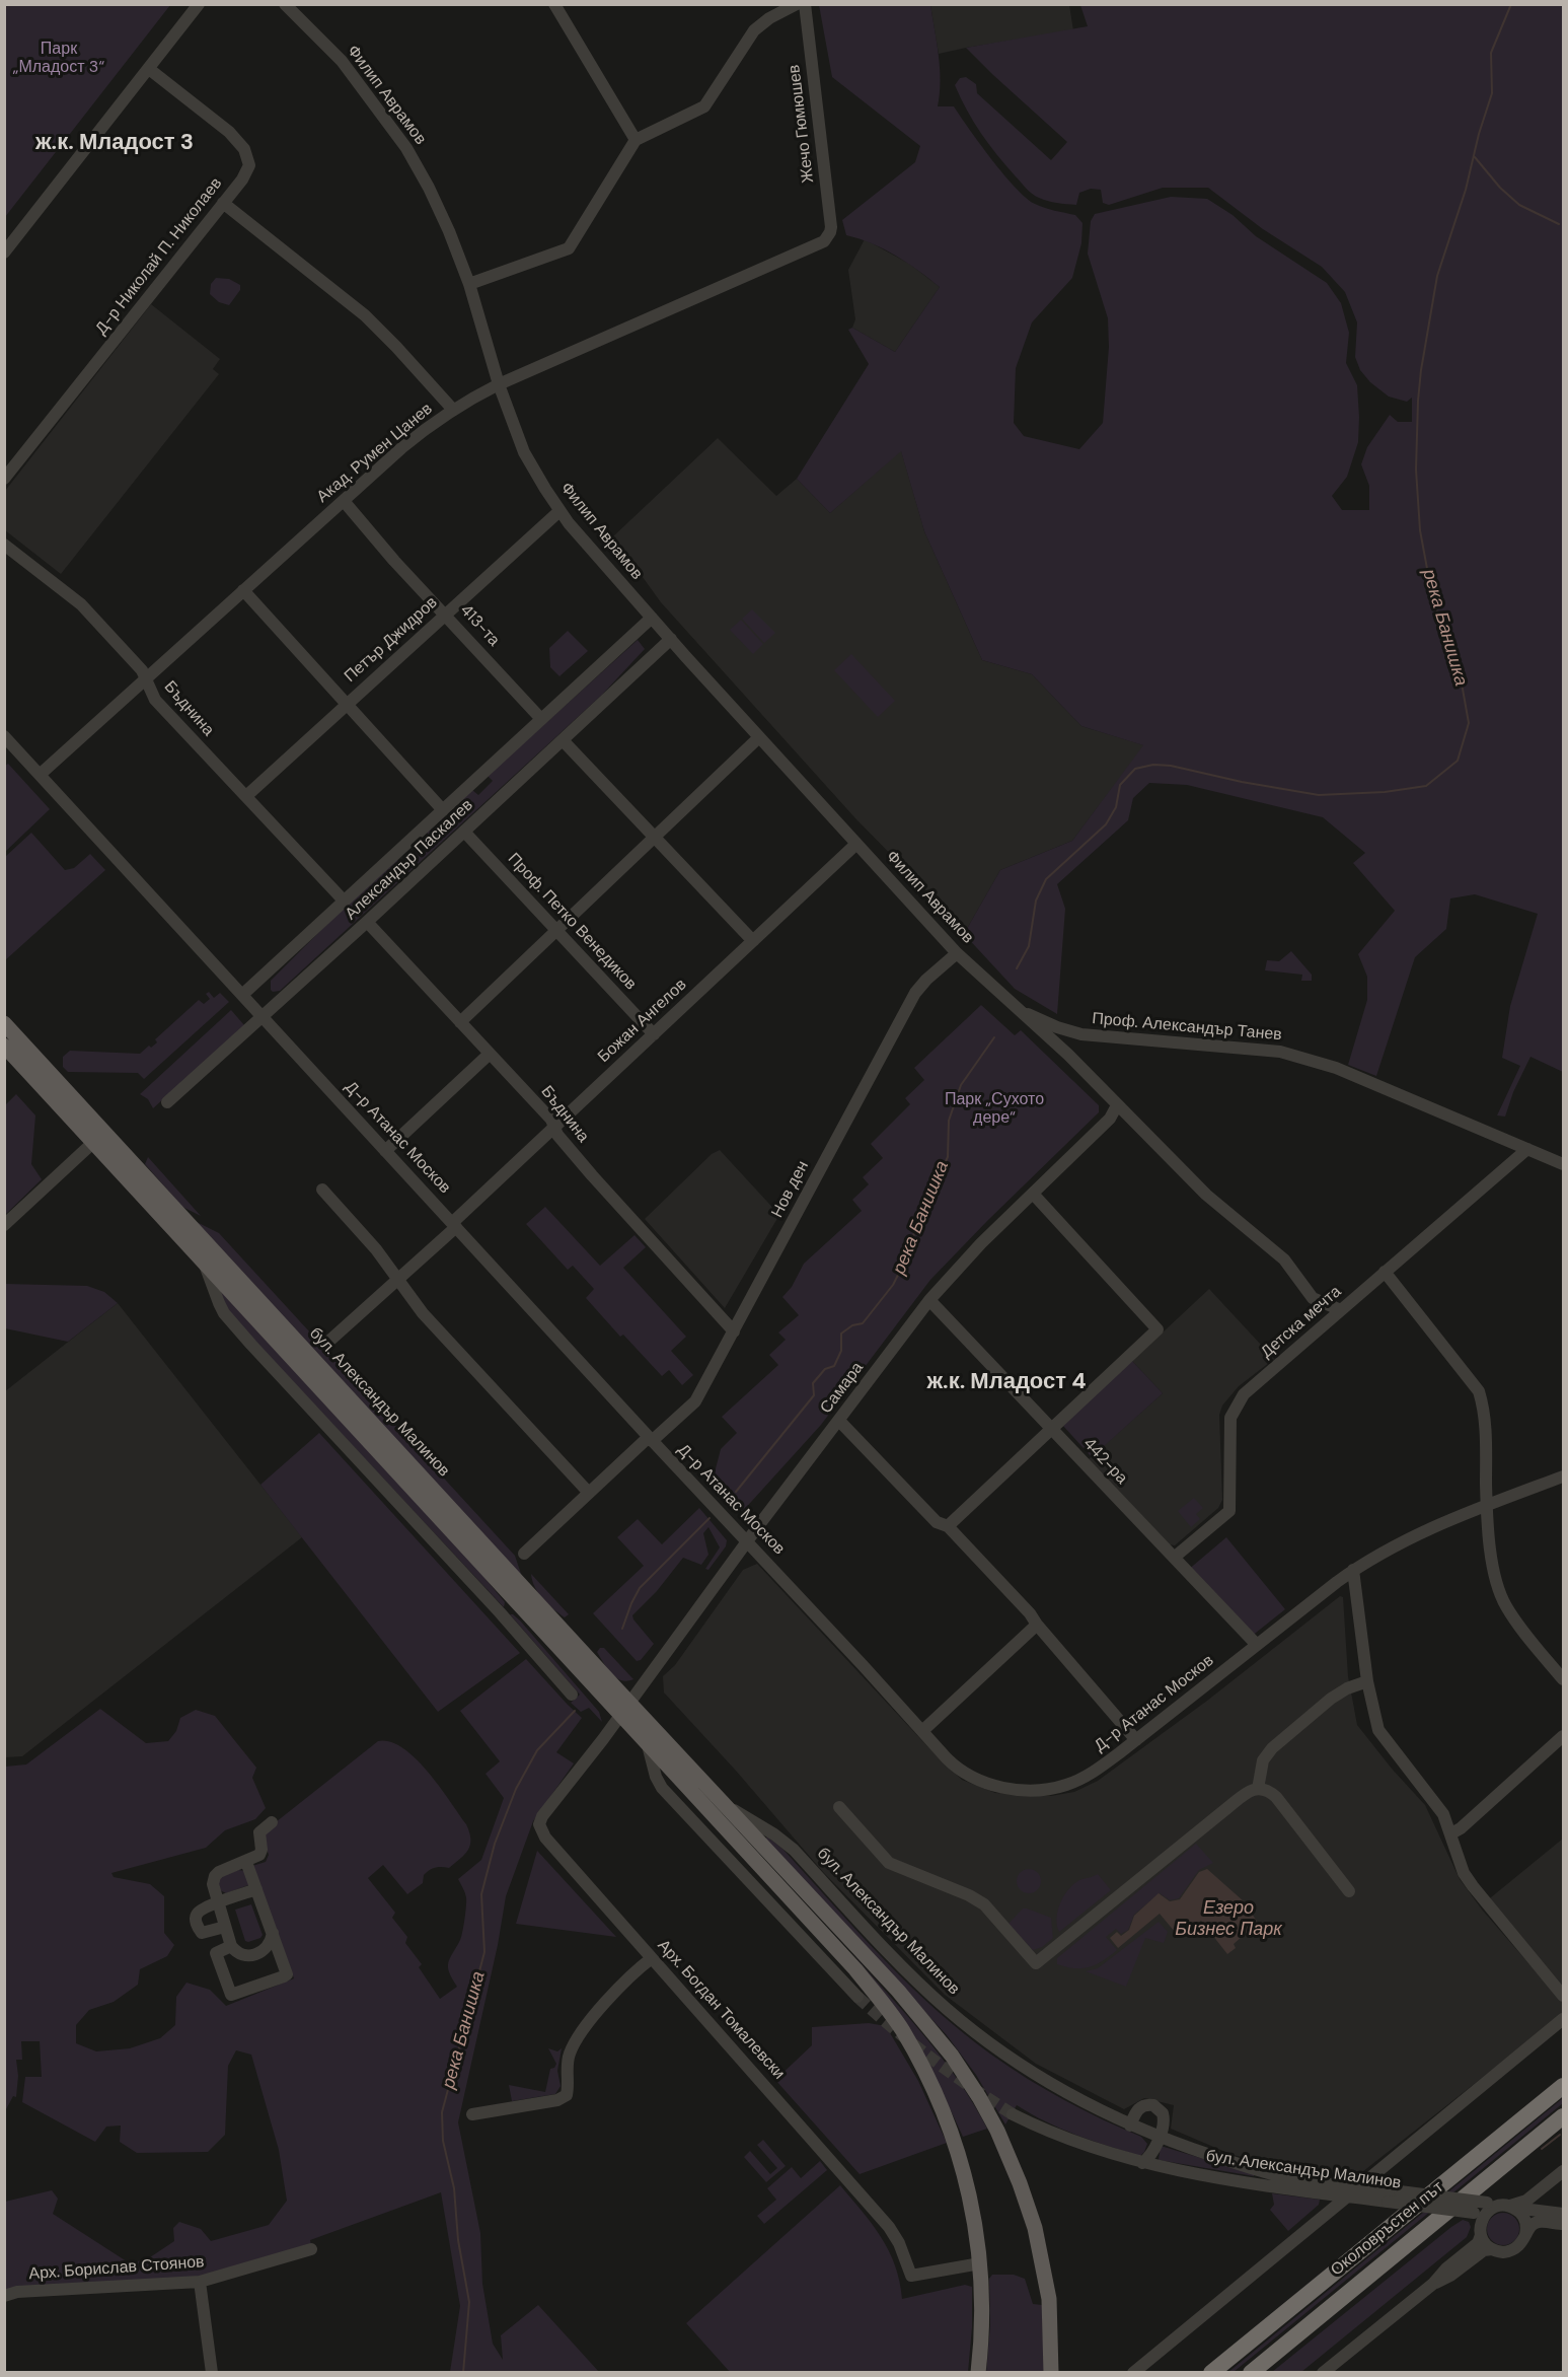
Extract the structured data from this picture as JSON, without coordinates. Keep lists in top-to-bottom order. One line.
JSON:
{"streets":{"highway":["Околовръстен път"],"main road":["бул. Александър Малинов"],"street":["Филип Аврамов","Жечо Гюмюшев","Д-р Николай П. Николаев","Акад. Румен Цанев","413-та","Петър Джидров","Бъднина","Александър Паскалев","Проф. Петко Венедиков","Божан Ангелов","Проф. Александър Танев","Д-р Атанас Москов","Нов ден","Детска мечта","Самара","442-ра","Арх. Богдан Томалевски","Арх. Борислав Стоянов"]},"crossings":[["Филип Аврамов","Акад. Румен Цанев"],["Филип Аврамов","Петър Джидров"],["Филип Аврамов","Александър Паскалев"],["Филип Аврамов","Божан Ангелов"],["Филип Аврамов","Проф. Александър Танев"],["Филип Аврамов","Нов ден"],["Жечо Гюмюшев","Акад. Румен Цанев"],["Акад. Румен Цанев","413-та"],["Акад. Румен Цанев","Бъднина"],["Акад. Румен Цанев","Д-р Атанас Москов"],["413-та","Петър Джидров"],["413-та","Александър Паскалев"],["Петър Джидров","Бъднина"],["Бъднина","Александър Паскалев"],["Бъднина","Божан Ангелов"],["Бъднина","Нов ден"],["Александър Паскалев","Проф. Петко Венедиков"],["Александър Паскалев","Д-р Атанас Москов"],["Проф. Петко Венедиков","Божан Ангелов"],["Божан Ангелов","Д-р Атанас Москов"],["Проф. Александър Танев","Детска мечта"],["Д-р Атанас Москов","Нов ден"],["Д-р Атанас Москов","Самара"],["Д-р Атанас Москов","442-ра"],["Детска мечта","442-ра"],["Самара","бул. Александър Малинов"],["Самара","442-ра"],["Самара","Арх. Богдан Томалевски"],["бул. Александър Малинов","Арх. Богдан Томалевски"]],"districts":["ж.к. Младост 3","ж.к. Младост 4"],"water":["река Банишка","Езеро Бизнес Парк"],"parks":["Парк „Младост 3“","Парк „Сухото дере“"]}
